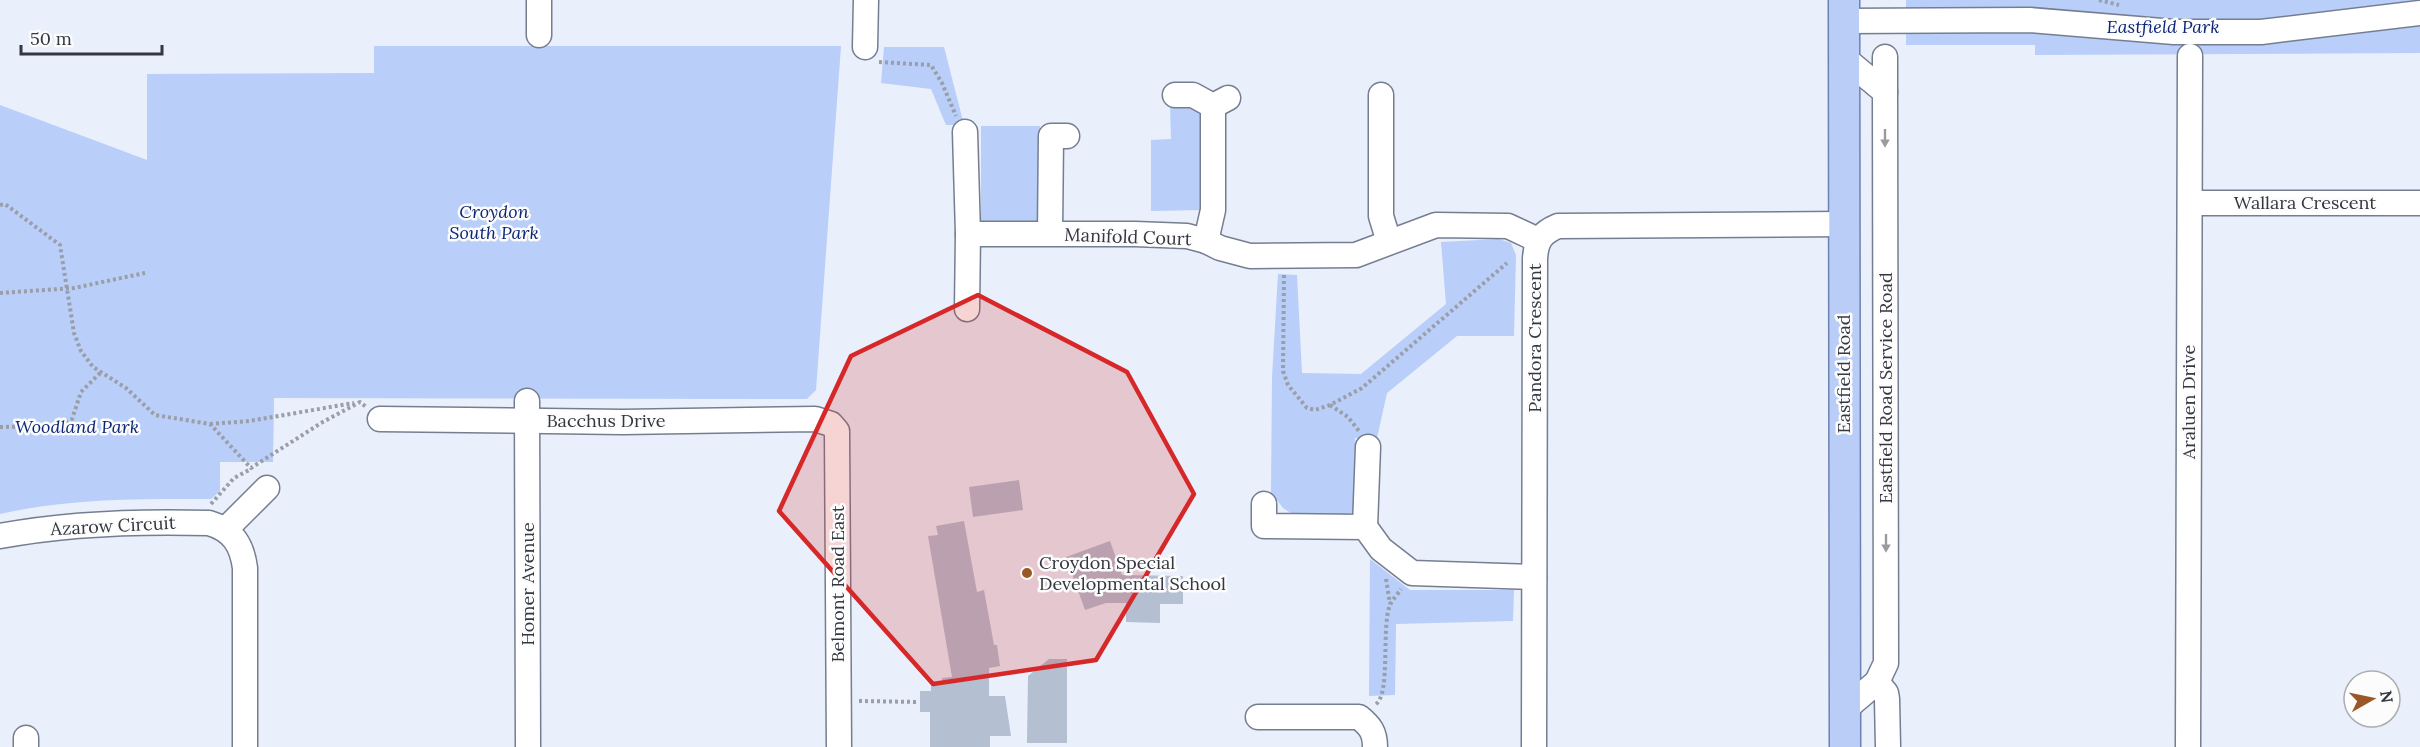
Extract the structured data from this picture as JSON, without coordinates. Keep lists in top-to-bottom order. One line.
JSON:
{"streets":{"main road":["Eastfield Road"],"street":["Wallara Crescent","Manifold Court","Pandora Crescent","Eastfield Road Service Road","Araluen Drive","Bacchus Drive","Azarow Circuit","Homer Avenue","Belmont Road East"]},"crossings":[["Wallara Crescent","Araluen Drive"],["Manifold Court","Pandora Crescent"],["Pandora Crescent","Eastfield Road"],["Bacchus Drive","Homer Avenue"],["Bacchus Drive","Belmont Road East"]],"one_way":["Eastfield Road Service Road"],"parks":["Eastfield Park","Croydon South Park","Woodland Park"],"places":["Croydon Special Developmental School"],"scale_bar":"50 m","north":"right"}
